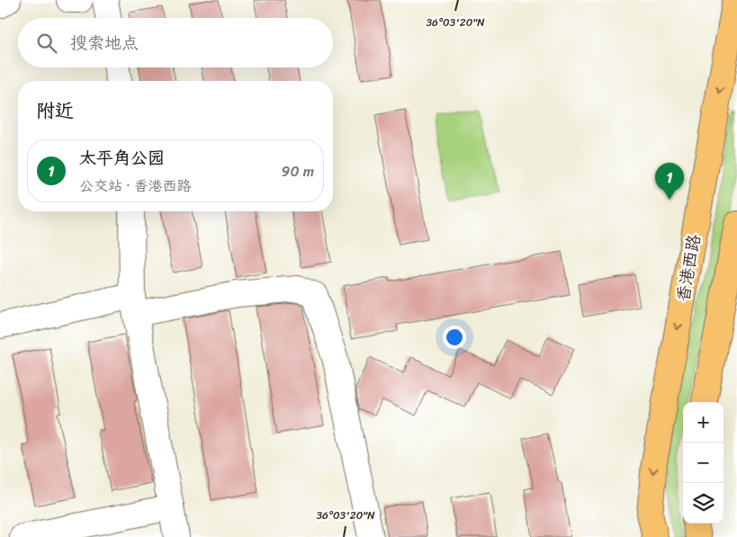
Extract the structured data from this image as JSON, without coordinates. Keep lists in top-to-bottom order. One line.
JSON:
{"streets":{"main road":["香港西路"]},"page":{"search":"搜索地点","heading":"附近","list":[{"mark":"1","name":"太平角公园","note":"公交站 · 香港西路","value":"90 m"}],"pins":"1","map_buttons":["+","−"]},"coordinates":["36°03'20\"N"]}
